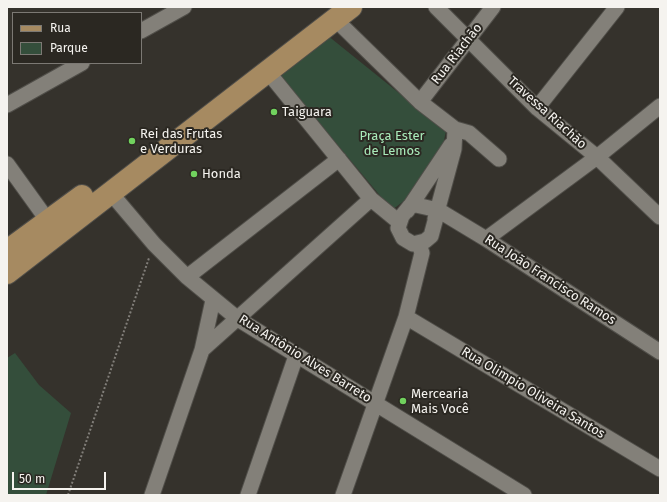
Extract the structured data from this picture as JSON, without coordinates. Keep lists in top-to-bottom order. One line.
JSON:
{"streets":{"street":["Rua Riachão","Travessa Riachão","Rua João Francisco Ramos","Rua Antônio Alves Barreto","Rua Olimpio Oliveira Santos"]},"crossings":[["Rua Riachão","Travessa Riachão"]],"parks":["Praça Ester de Lemos"],"places":["Taiguara","Rei das Frutas e Verduras","Honda","Mercearia Mais Você"],"legend":["Rua","Parque"],"scale_bar":"50 m"}
